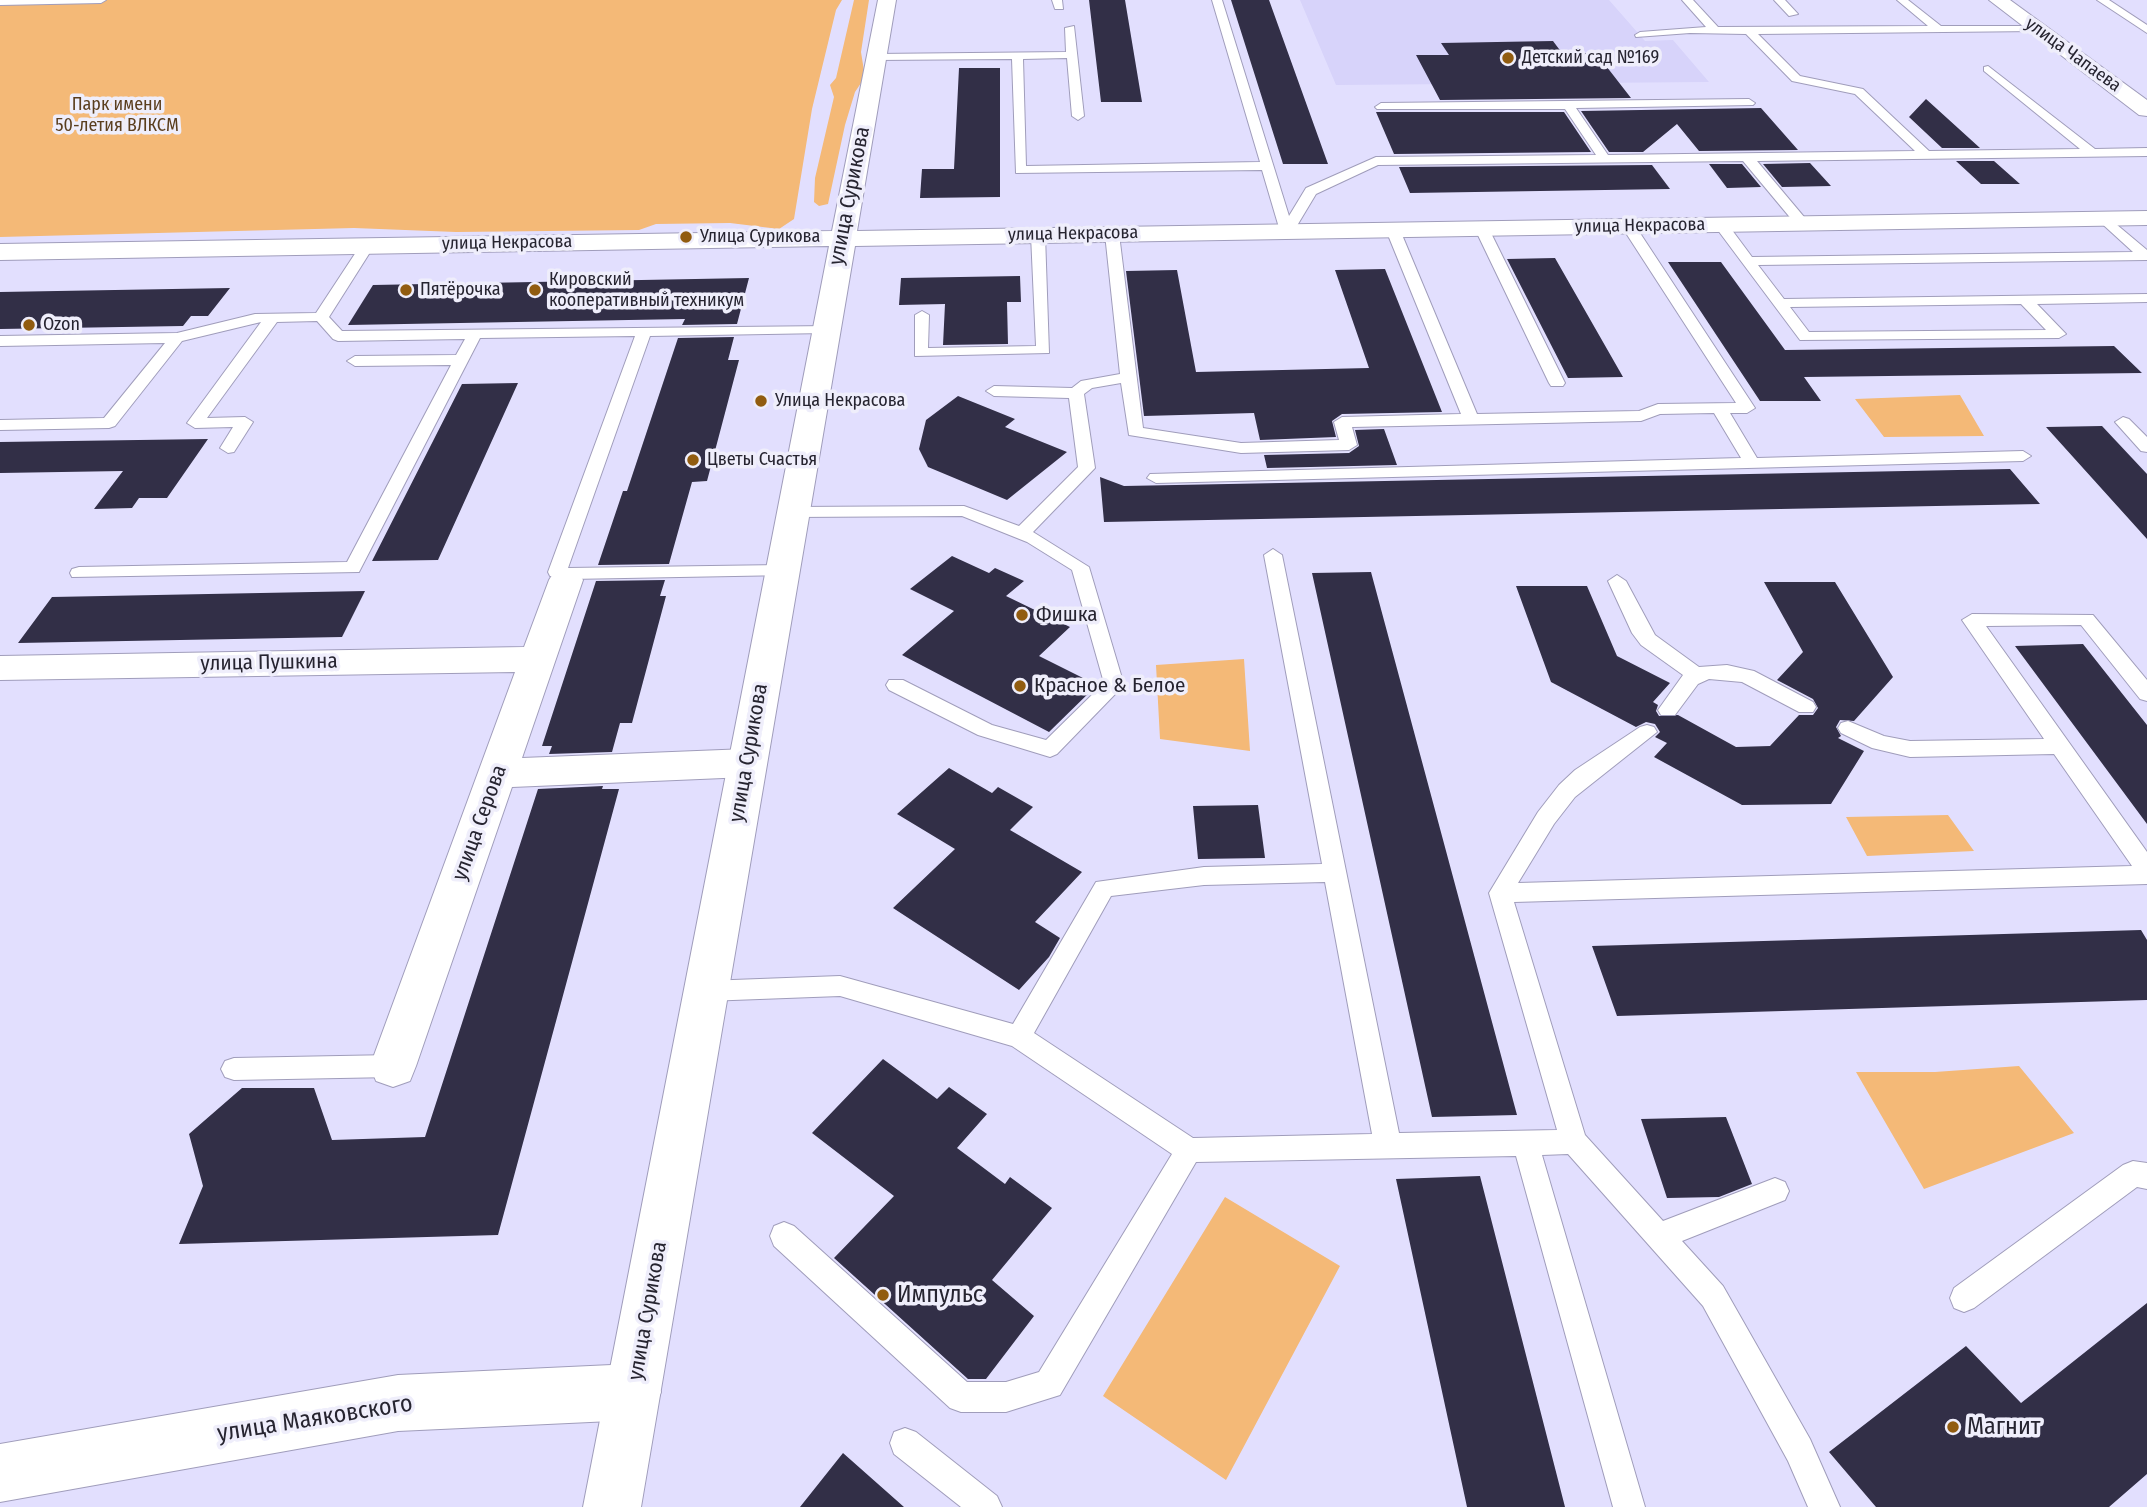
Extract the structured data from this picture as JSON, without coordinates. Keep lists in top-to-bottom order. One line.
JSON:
{"streets":{"street":["улица Чапаева","улица Сурикова","улица Некрасова","улица Пушкина","улица Серова","улица Маяковского"]},"crossings":[["улица Сурикова","улица Некрасова"],["улица Сурикова","улица Маяковского"],["улица Пушкина","улица Серова"]],"parks":["Парк имени 50-летия ВЛКСМ"],"places":["Детский сад №169","Улица Сурикова","Пятёрочка","Кировский кооперативный техникум","Ozon","Улица Некрасова","Цветы Счастья","Фишка","Красное & Белое","Импульс","Магнит"]}
